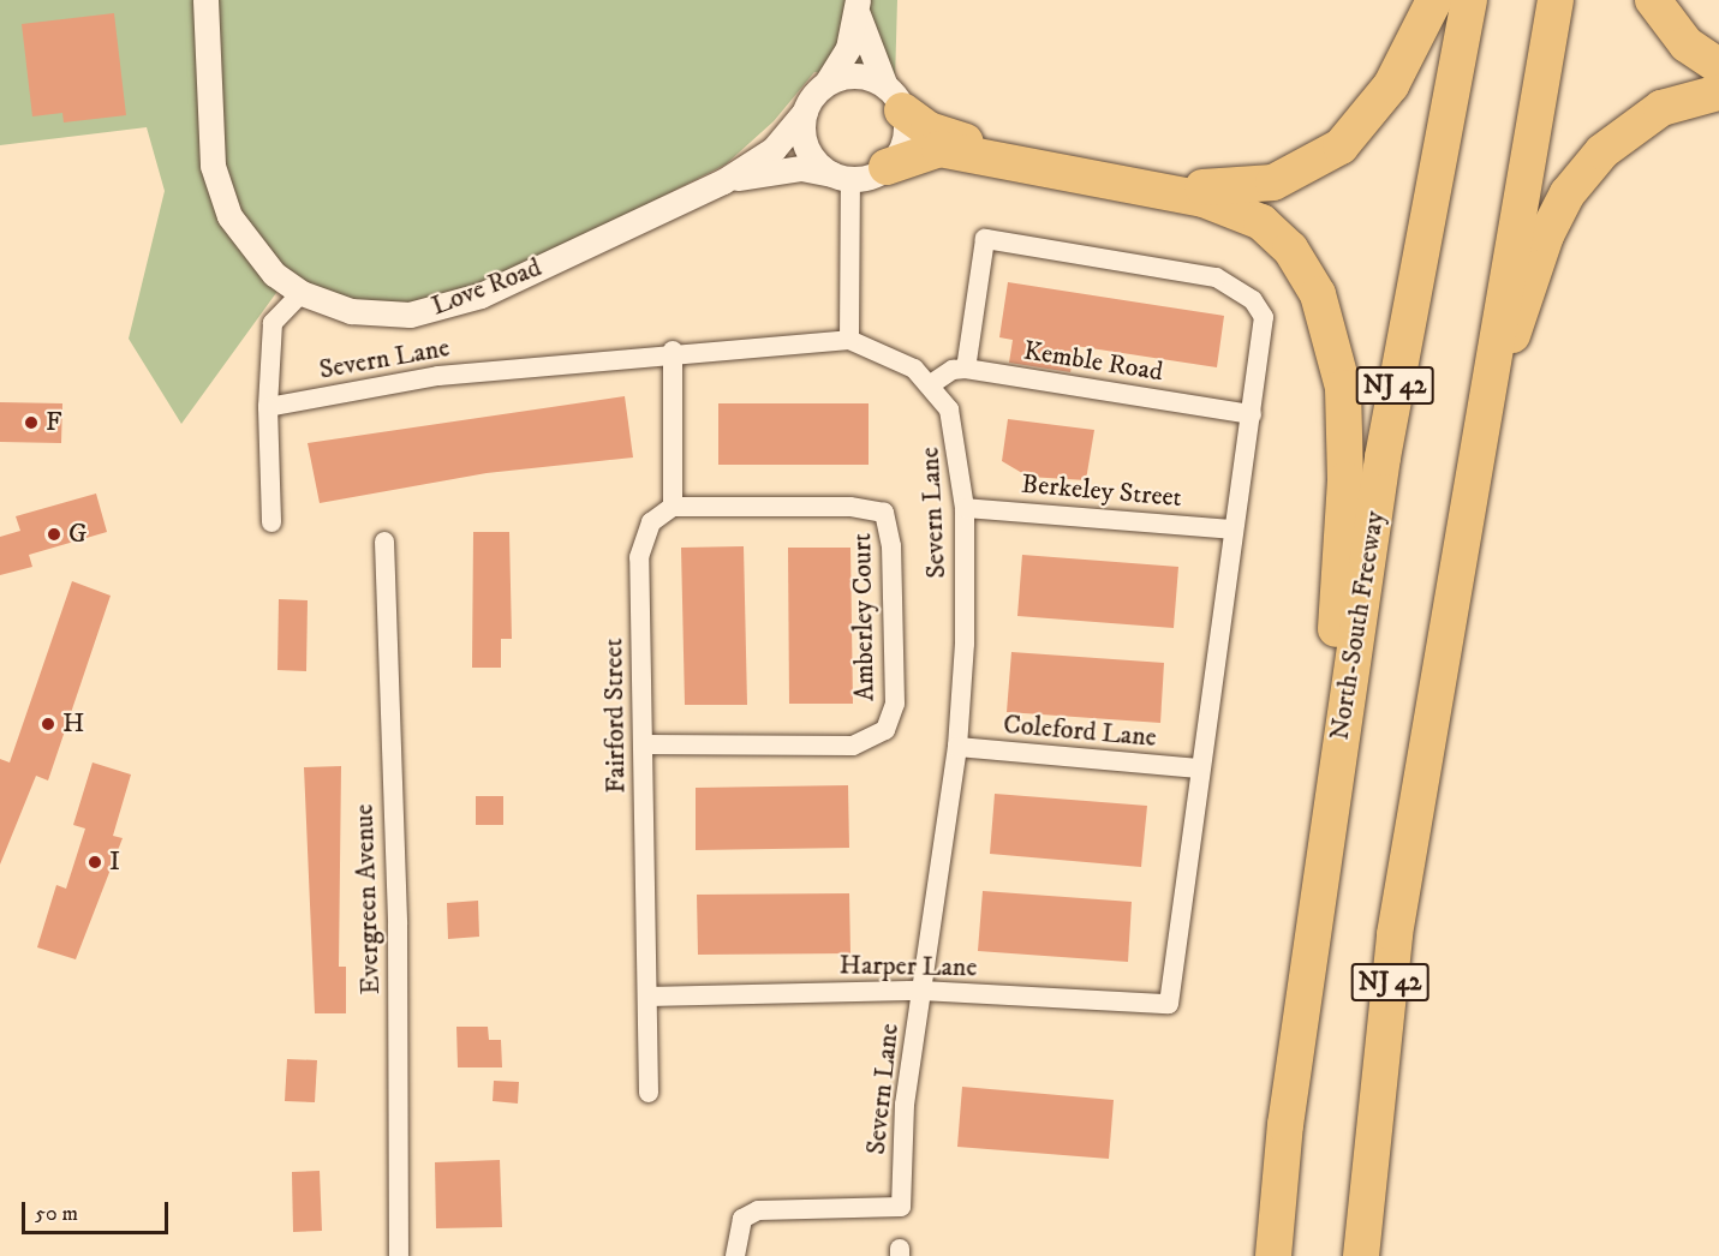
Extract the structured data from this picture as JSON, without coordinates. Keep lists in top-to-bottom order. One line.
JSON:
{"streets":{"highway":["NJ 42","North-South Freeway"],"street":["Love Road","Severn Lane","Kemble Road","Berkeley Street","Amberley Court","Fairford Street","Coleford Lane","Evergreen Avenue","Harper Lane"]},"crossings":[["Severn Lane","Berkeley Street"],["Severn Lane","Coleford Lane"],["Severn Lane","Harper Lane"],["Amberley Court","Fairford Street"],["Fairford Street","Harper Lane"],["Coleford Lane","Harper Lane"]],"places":["F","G","H","I"],"scale_bar":"50 m"}
